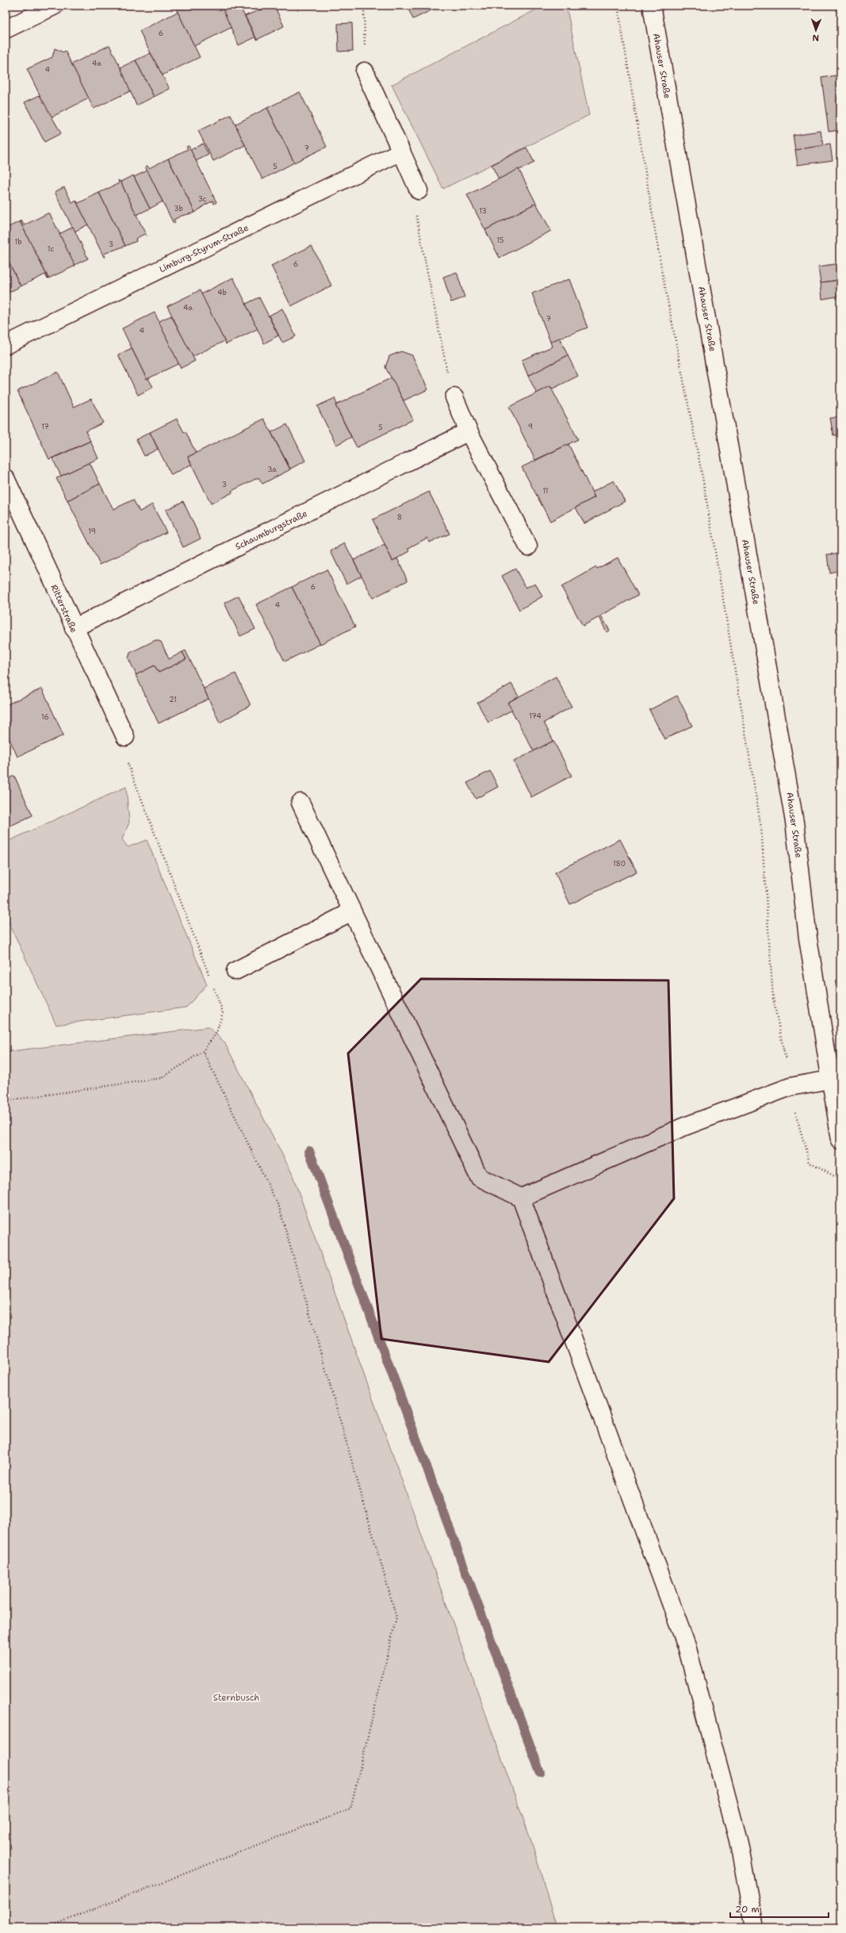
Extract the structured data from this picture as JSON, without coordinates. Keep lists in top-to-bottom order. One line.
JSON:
{"streets":{"street":["Ahauser Straße","Limburg-Styrum-Straße","Schaumburgstraße","Ritterstraße"]},"crossings":[["Schaumburgstraße","Ritterstraße"]],"parks":["Sternbusch"],"house_numbers":["6","4a","4","7","5","3c","3b","13","15","1b","3","1c","6","4b","4a","7","4","17","9","5","3a","3","11","8","19","6","4","21","174","16","180"],"scale_bar":"20 m","north":"bottom"}
